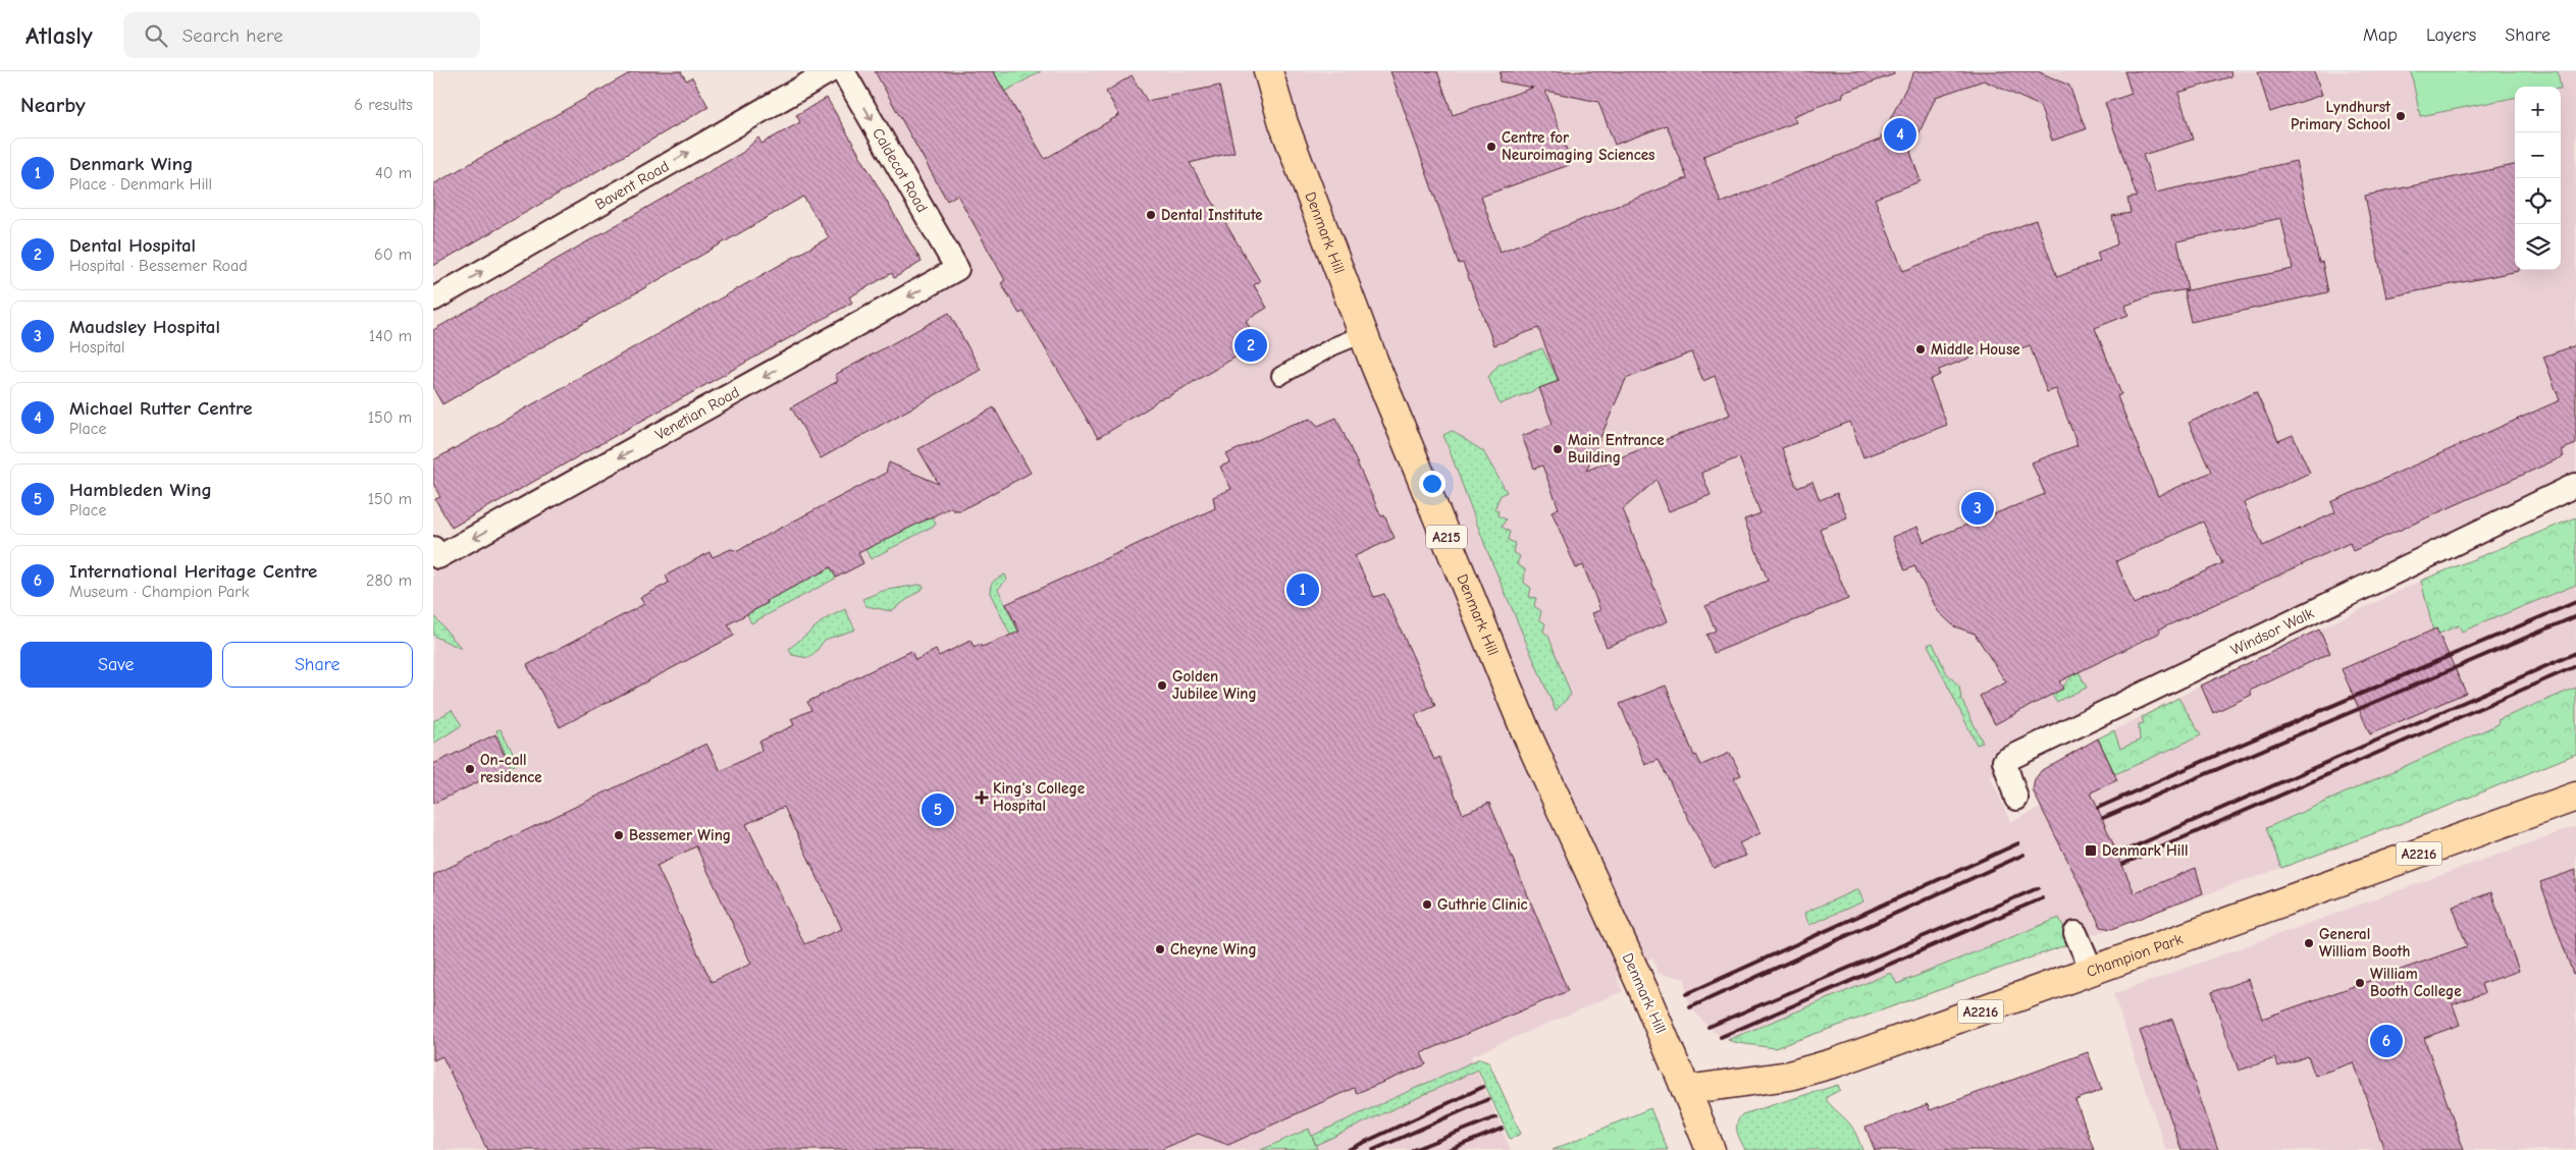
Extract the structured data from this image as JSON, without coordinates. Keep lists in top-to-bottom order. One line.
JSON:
{"streets":{"main road":["Denmark Hill","A215","A2216","Champion Park"],"street":["Caldecot Road","Bavent Road","Venetian Road","Windsor Walk"]},"crossings":[["Caldecot Road","Venetian Road"],["Denmark Hill","Champion Park"]],"one_way":["Caldecot Road","Bavent Road","Venetian Road"],"places":{"other":["Lyndhurst Primary School","Centre for Neuroimaging Sciences","Dental Institute","Middle House","Main Entrance Building","Golden Jubilee Wing","On-call residence","Bessemer Wing","Guthrie Clinic","General William Booth","Cheyne Wing","William Booth College"],"health":["King's College Hospital"],"transit":["Denmark Hill"]},"page":{"header":"Atlasly","search":"Search here","nav":["Map","Layers","Share"],"heading":["Nearby","6 results"],"map_buttons":["+","−"],"pins":["4","2","3","1","5","6"],"list":[{"mark":"1","name":"Denmark Wing","note":"Place · Denmark Hill","value":"40 m"},{"mark":"2","name":"Dental Hospital","note":"Hospital · Bessemer Road","value":"60 m"},{"mark":"3","name":"Maudsley Hospital","note":"Hospital","value":"140 m"},{"mark":"4","name":"Michael Rutter Centre","note":"Place","value":"150 m"},{"mark":"5","name":"Hambleden Wing","note":"Place","value":"150 m"},{"mark":"6","name":"International Heritage Centre","note":"Museum · Champion Park","value":"280 m"}],"buttons":["Save","Share"]}}
